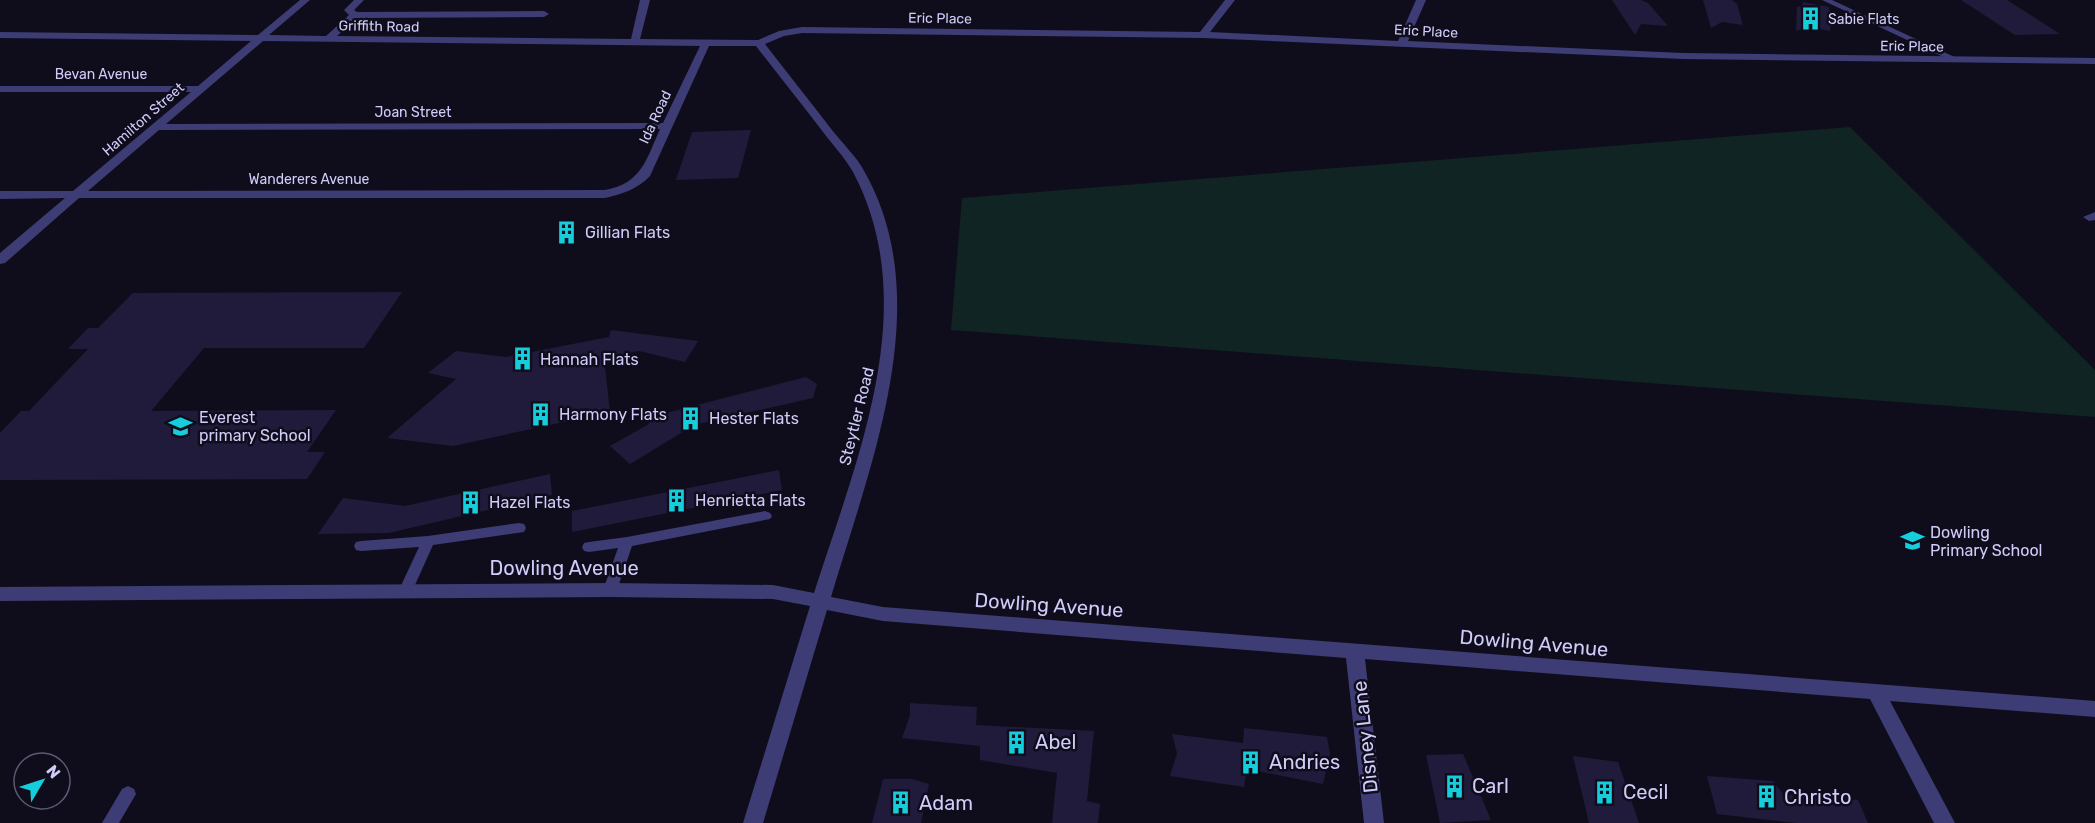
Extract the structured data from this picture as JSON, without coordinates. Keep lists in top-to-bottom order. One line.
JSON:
{"streets":{"street":["Eric Place","Griffith Road","Bevan Avenue","Joan Street","Ida Road","Hamilton Street","Wanderers Avenue","Steytler Road","Dowling Avenue","Disney Lane"]},"crossings":[["Eric Place","Griffith Road"],["Eric Place","Steytler Road"],["Griffith Road","Ida Road"],["Griffith Road","Hamilton Street"],["Griffith Road","Steytler Road"],["Bevan Avenue","Hamilton Street"],["Joan Street","Ida Road"],["Joan Street","Hamilton Street"],["Ida Road","Wanderers Avenue"],["Hamilton Street","Wanderers Avenue"],["Steytler Road","Dowling Avenue"],["Dowling Avenue","Disney Lane"]],"places":{"building":["Sabie Flats","Gillian Flats","Hannah Flats","Harmony Flats","Hester Flats","Henrietta Flats","Hazel Flats","Abel","Andries","Carl","Cecil","Christo","Adam"],"school or university":["Everest primary School","Dowling Primary School"]},"north":"top right"}
